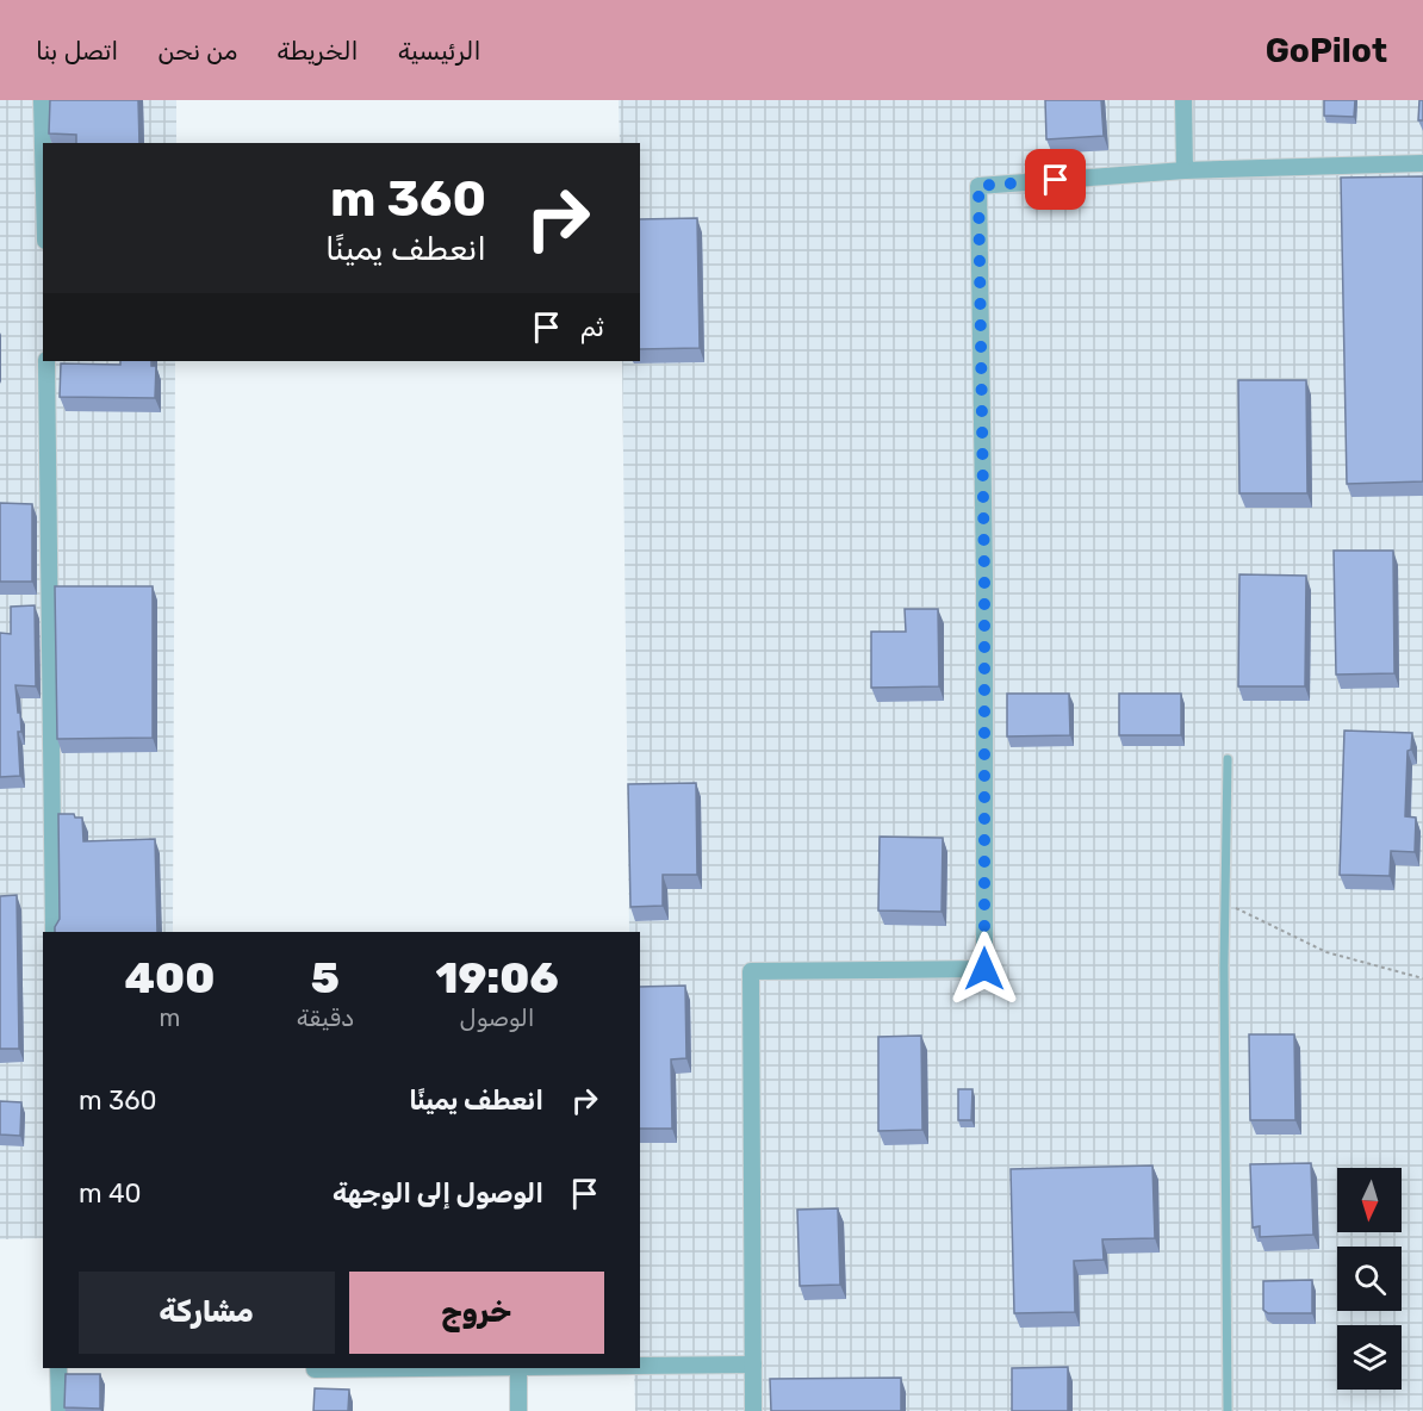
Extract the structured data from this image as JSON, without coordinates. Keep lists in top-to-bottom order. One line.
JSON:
{"north":"bottom","page":{"header":"GoPilot","nav":["الرئيسية","الخريطة","من نحن","اتصل بنا"],"turn":["360 m","انعطف يمينًا"],"then":"ثم","eta":["19:06","الوصول","5","دقيقة","400","m"],"list":[{"name":"انعطف يمينًا","value":"360 m"},{"name":"الوصول إلى الوجهة","value":"40 m"}],"buttons":["خروج","مشاركة"]}}
